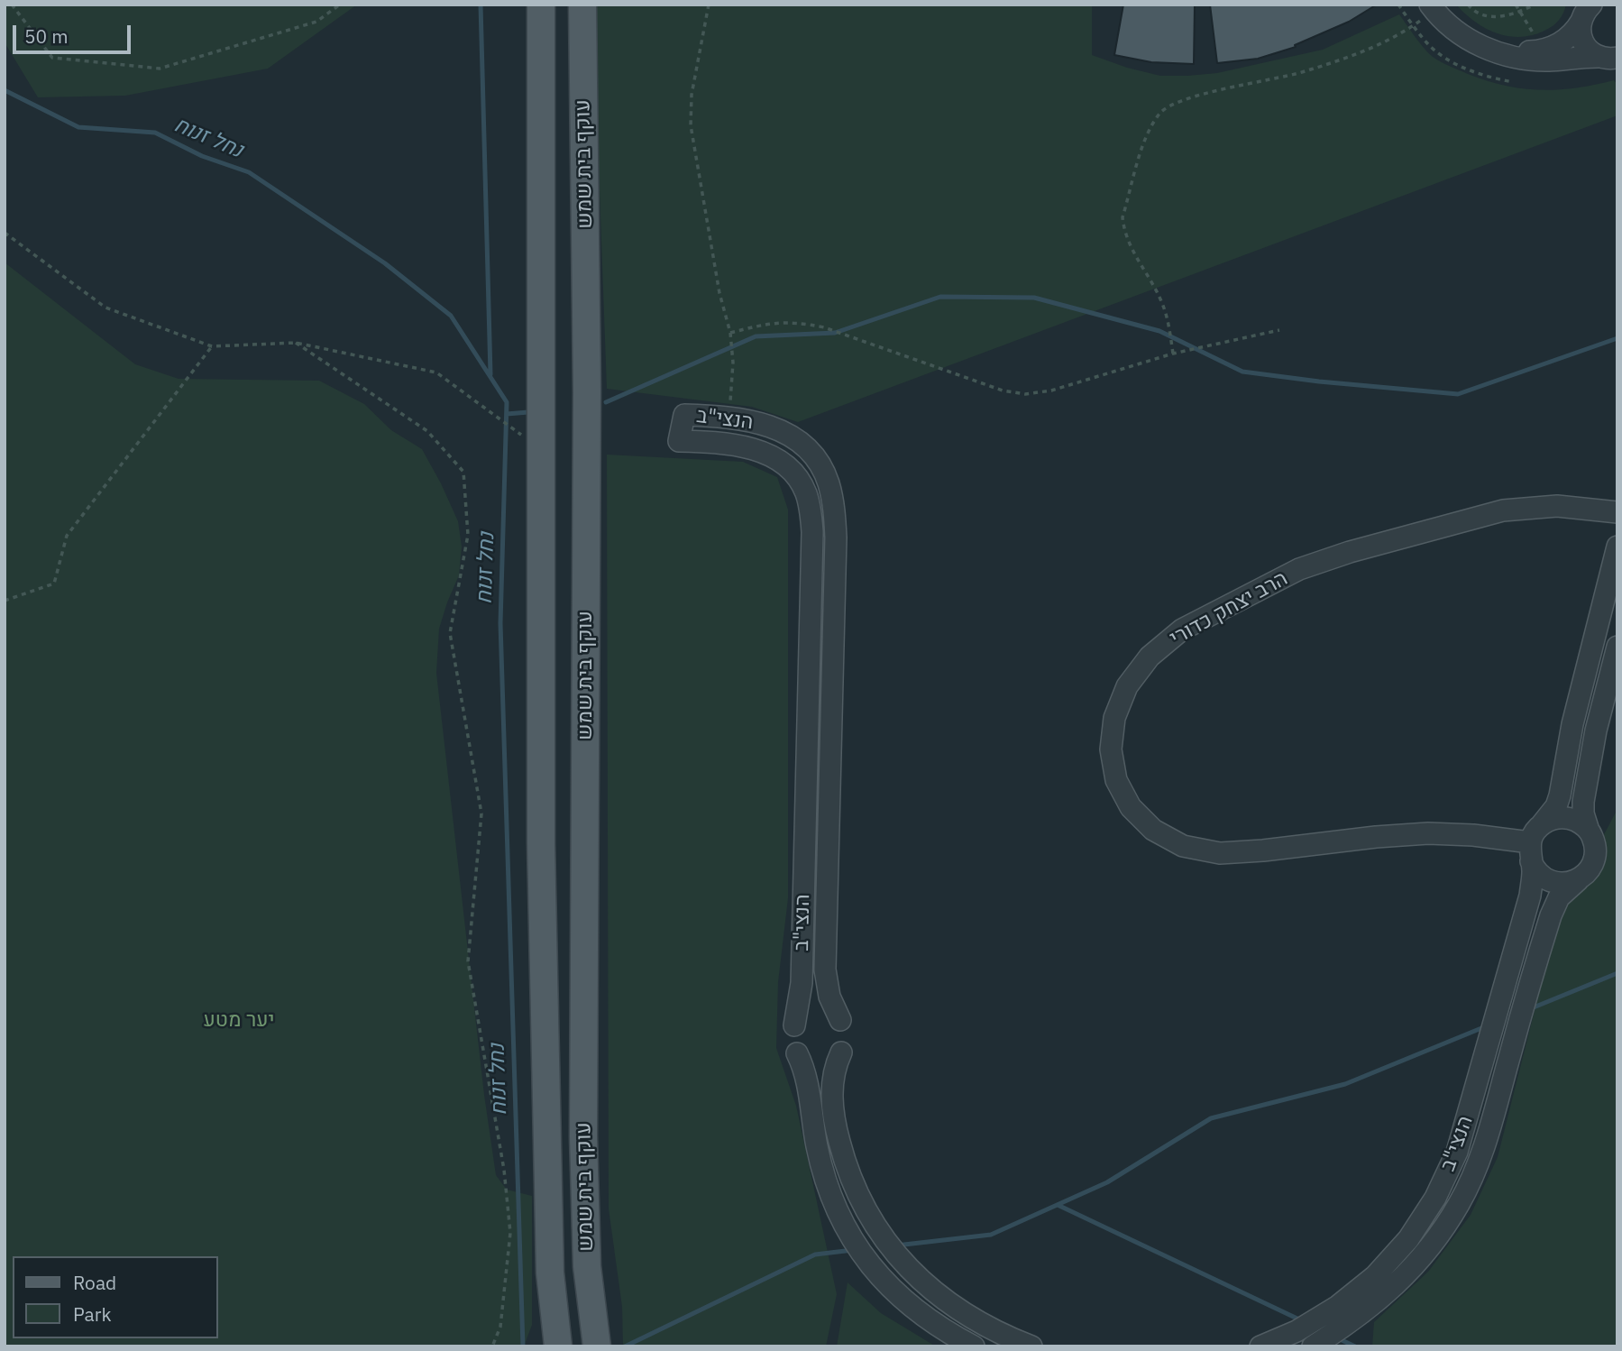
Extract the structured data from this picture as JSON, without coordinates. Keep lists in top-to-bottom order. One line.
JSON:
{"streets":{"main road":["עוקף בית שמש"],"street":["הנצי\"ב","הרב יצחק כדורי"]},"crossings":[["הנצי\"ב","הרב יצחק כדורי"]],"water":["נחל זנוח"],"parks":["יער מטע"],"legend":["Road","Park"],"scale_bar":"50 m"}
